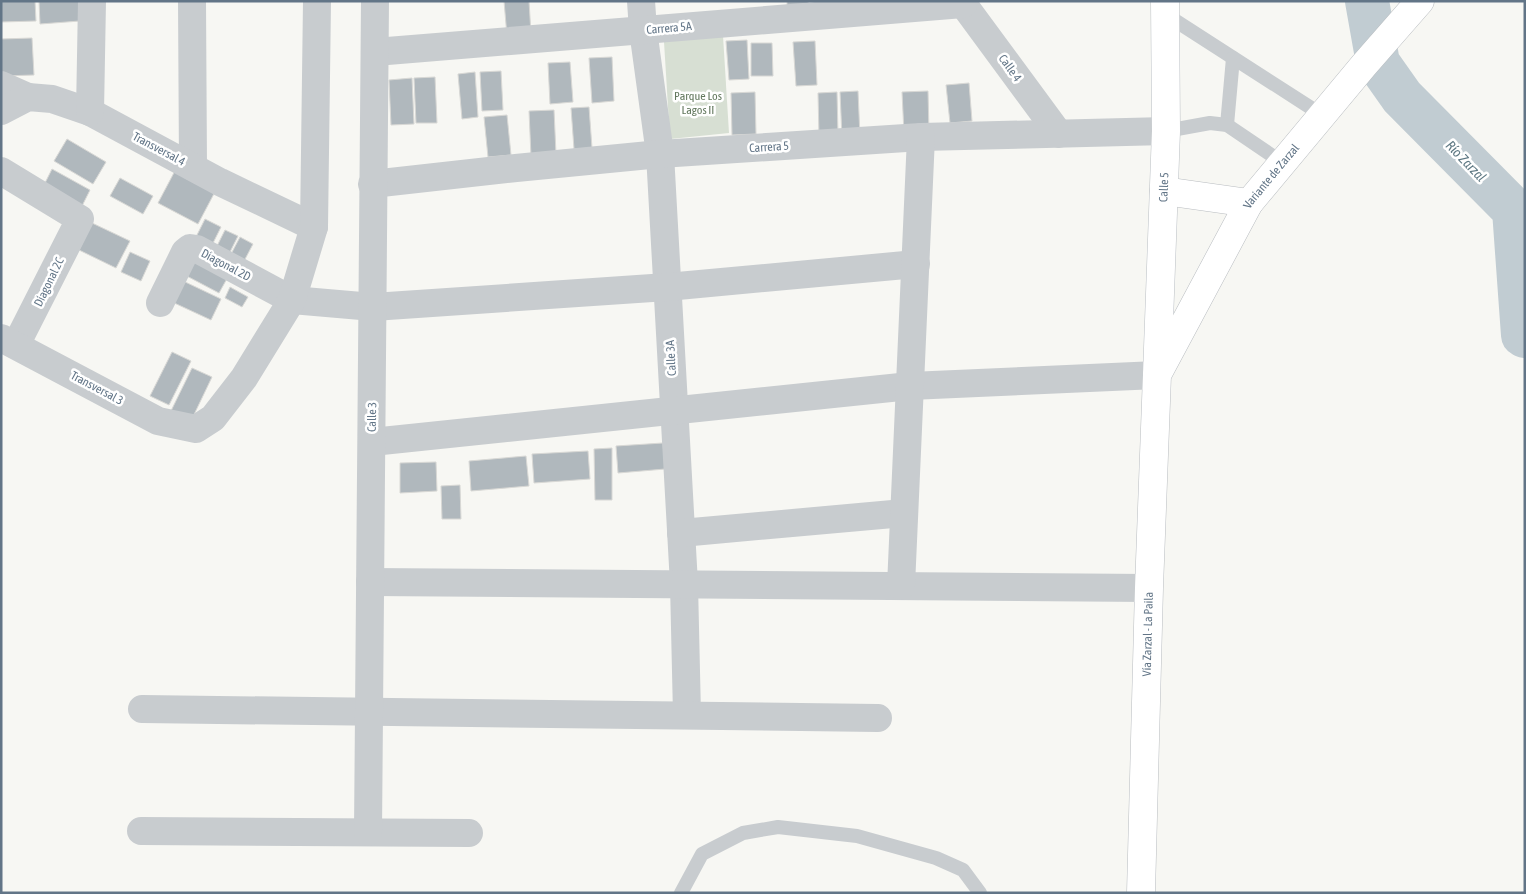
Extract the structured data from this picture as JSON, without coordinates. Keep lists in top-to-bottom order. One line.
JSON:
{"streets":{"main road":["Variante de Zarzal","Calle 5","Vía Zarzal - La Paila"],"street":["Carrera 5A","Calle 4","Carrera 5","Transversal 4","Diagonal 2D","Diagonal 2C","Calle 3A","Transversal 3","Calle 3"]},"crossings":[["Carrera 5A","Calle 4"],["Carrera 5A","Calle 3A"],["Carrera 5A","Calle 3"],["Calle 4","Carrera 5"],["Carrera 5","Calle 5"],["Carrera 5","Calle 3A"],["Carrera 5","Calle 3"],["Variante de Zarzal","Calle 5"],["Variante de Zarzal","Vía Zarzal - La Paila"],["Calle 5","Vía Zarzal - La Paila"],["Diagonal 2D","Transversal 3"],["Diagonal 2C","Transversal 3"]],"water":["Río Zarzal"],"parks":["Parque Los Lagos II"]}
